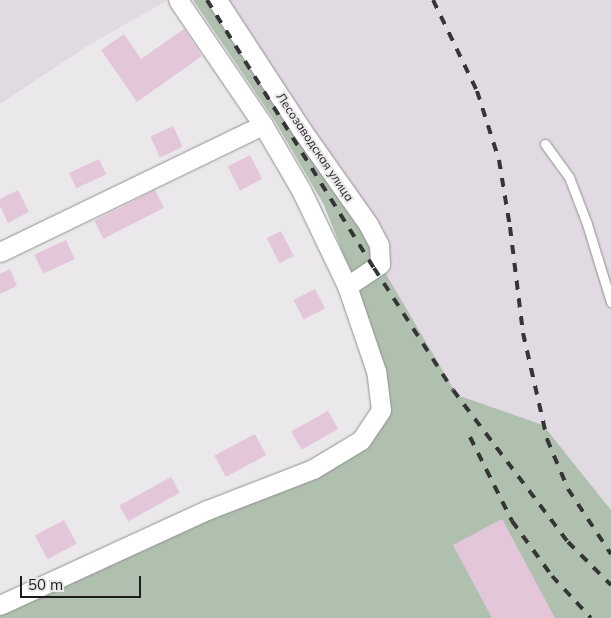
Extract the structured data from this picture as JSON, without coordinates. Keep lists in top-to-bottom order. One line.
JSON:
{"streets":{"street":["Лесозаводская улица"]},"scale_bar":"50 m"}
